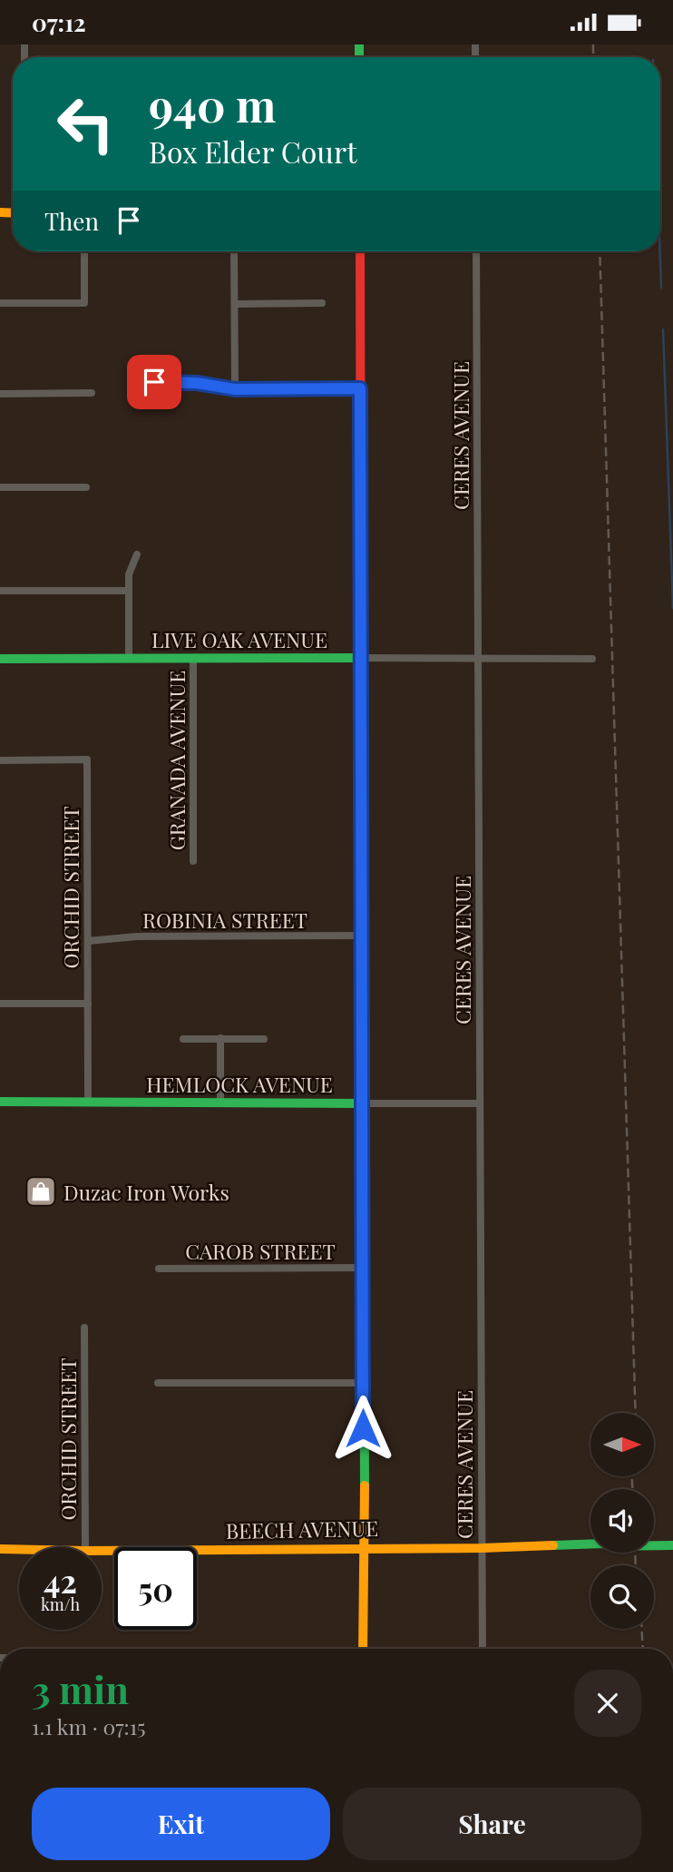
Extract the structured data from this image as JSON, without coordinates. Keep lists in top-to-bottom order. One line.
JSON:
{"streets":{"main road":["LIVE OAK AVENUE","HEMLOCK AVENUE","BEECH AVENUE"],"street":["CERES AVENUE","GRANADA AVENUE","ORCHID STREET","ROBINIA STREET","CAROB STREET"]},"crossings":[["CERES AVENUE","LIVE OAK AVENUE"],["CERES AVENUE","HEMLOCK AVENUE"],["CERES AVENUE","BEECH AVENUE"],["LIVE OAK AVENUE","GRANADA AVENUE"],["ORCHID STREET","ROBINIA STREET"],["ORCHID STREET","HEMLOCK AVENUE"]],"places":{"shop":["Duzac Iron Works"]},"north":"right","page":{"status":"07:12","turn":["940 m","Box Elder Court"],"then":"Then","speed":"42 km/h","limit":"50","heading":["3 min","1.1 km · 07:15"],"buttons":["Exit","Share"]}}
